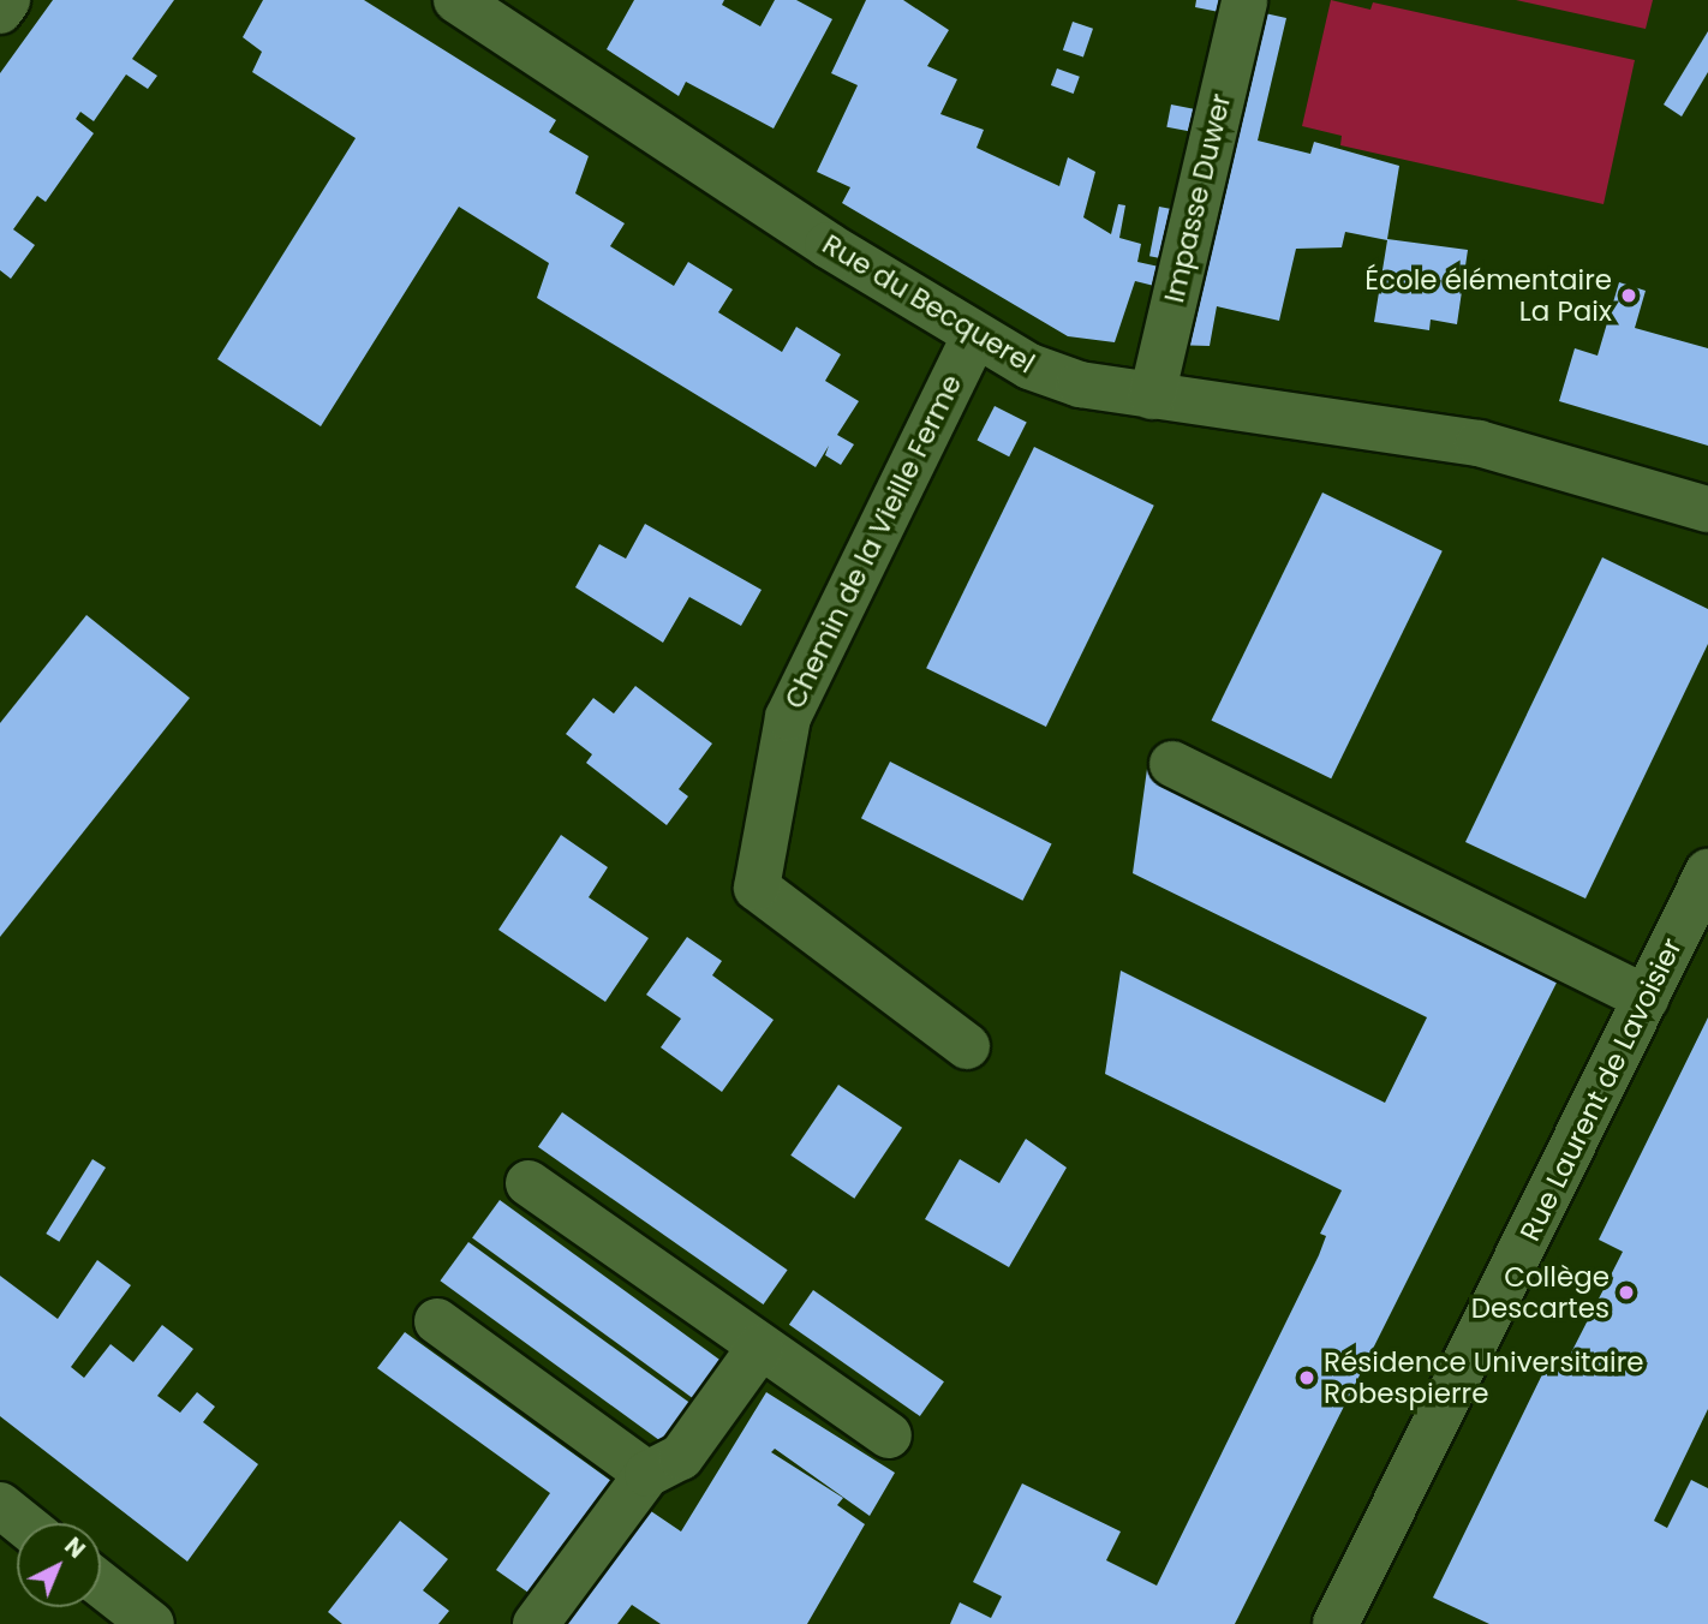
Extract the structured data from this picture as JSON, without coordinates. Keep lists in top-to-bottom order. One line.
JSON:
{"streets":{"street":["Impasse Duwer","Rue du Becquerel","Chemin de la Vieille Ferme","Rue Laurent de Lavoisier"]},"crossings":[["Impasse Duwer","Rue du Becquerel"],["Rue du Becquerel","Chemin de la Vieille Ferme"]],"places":["École élémentaire La Paix","Collège Descartes","Résidence Universitaire Robespierre"],"north":"top right"}
